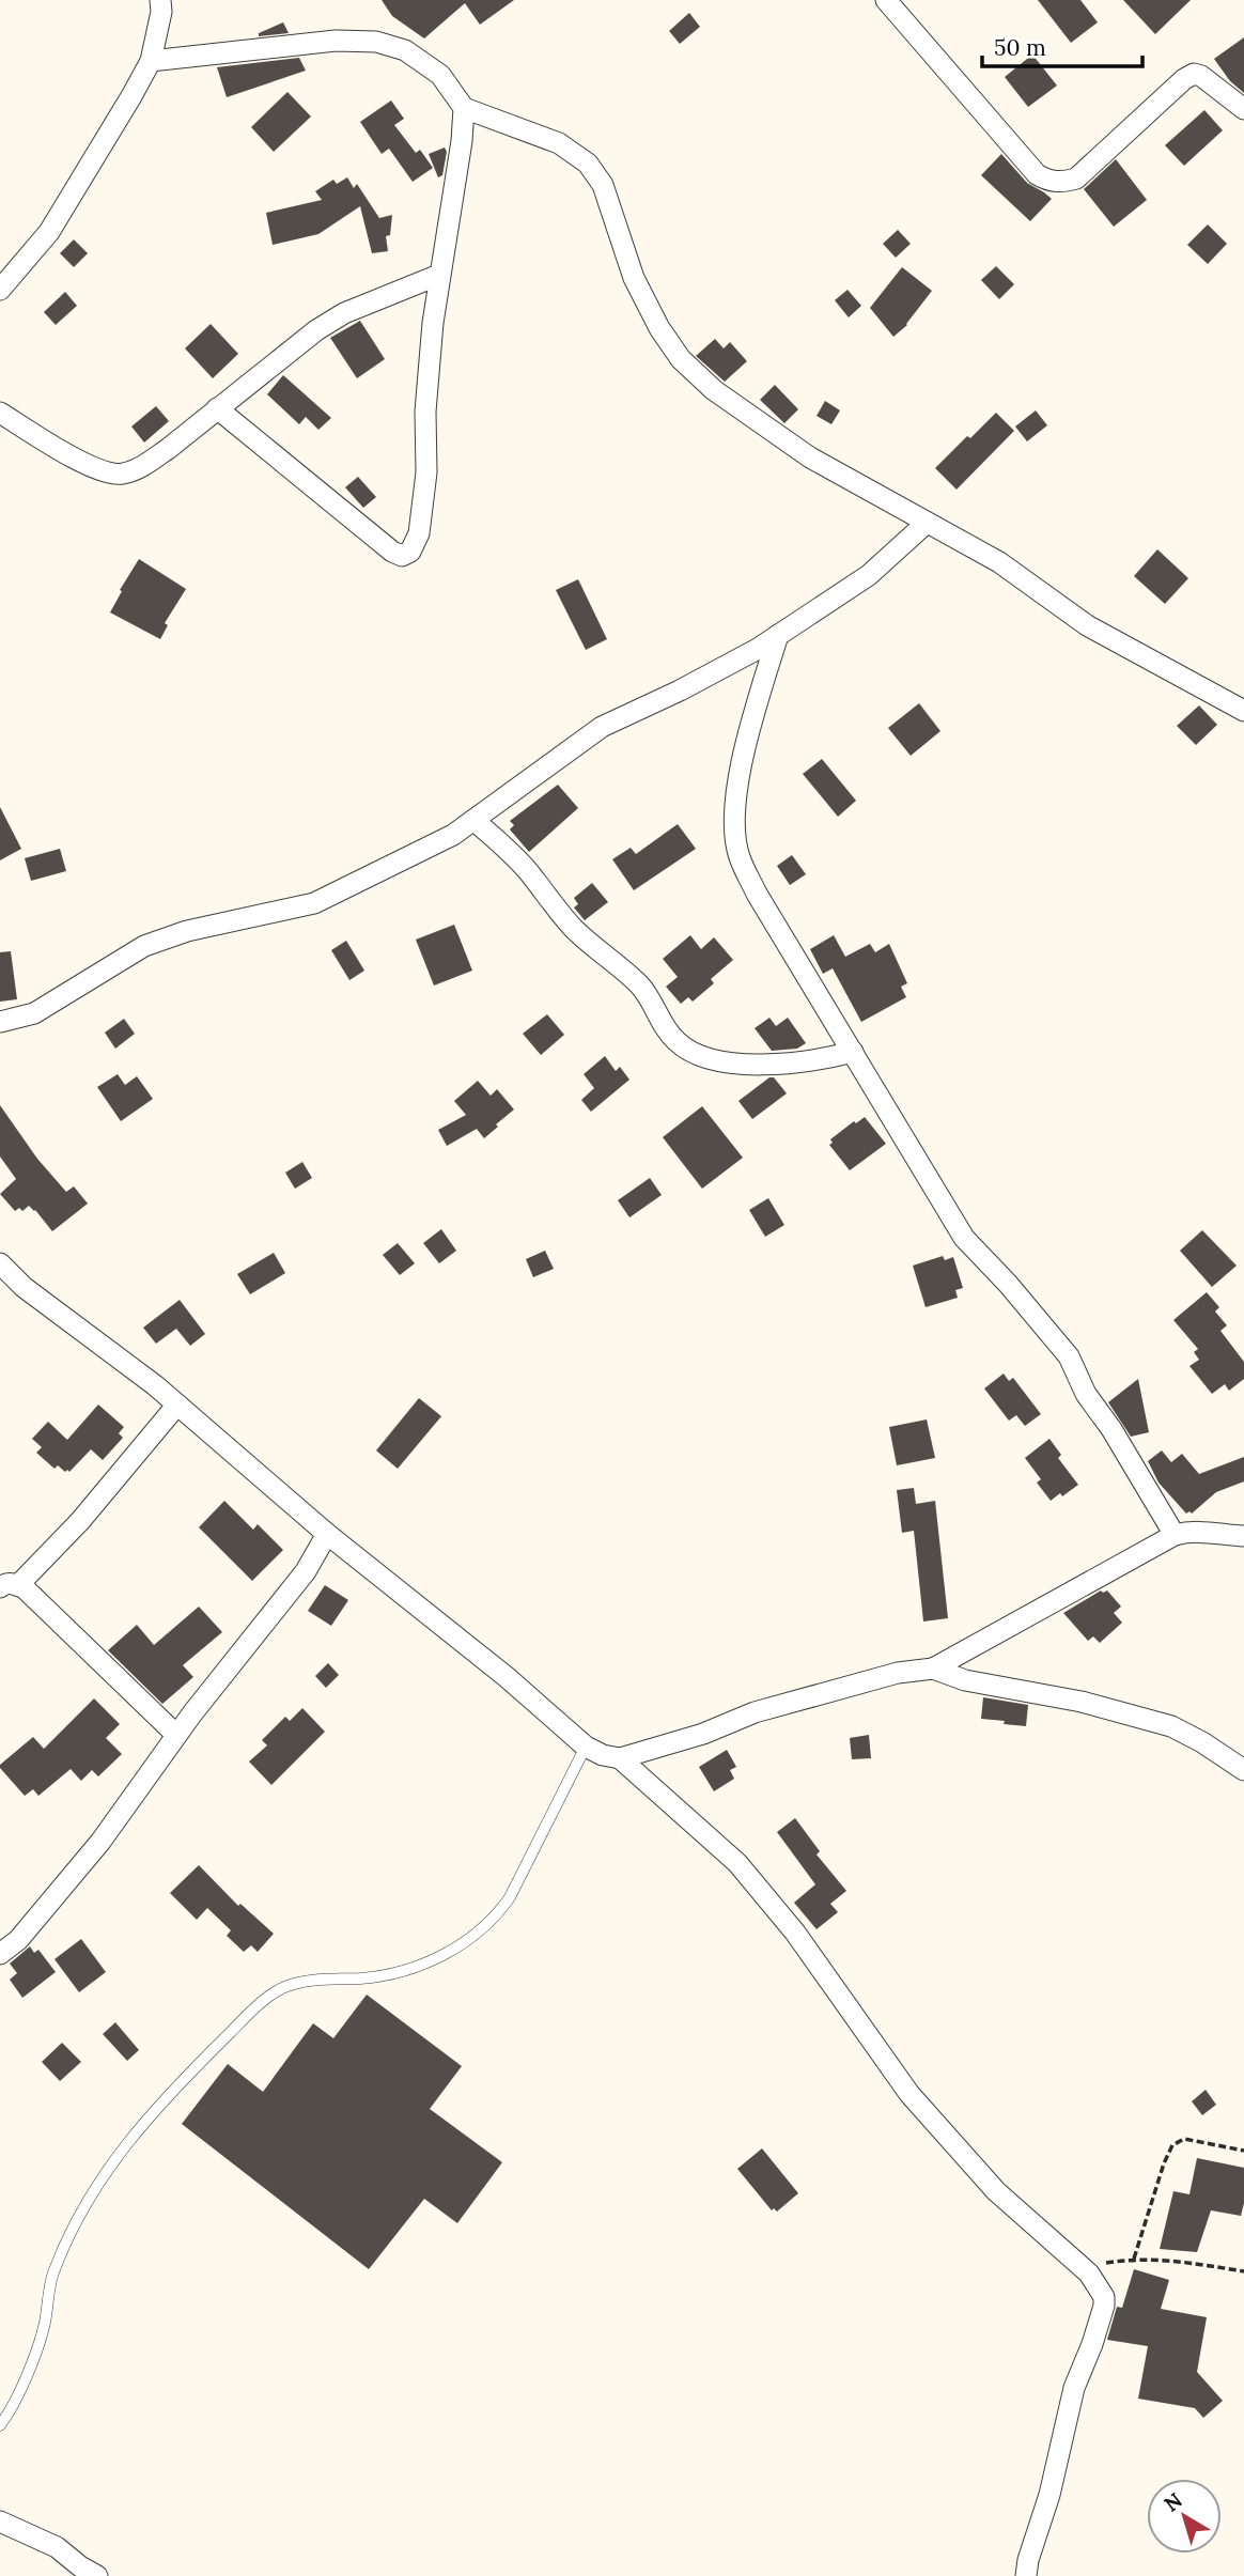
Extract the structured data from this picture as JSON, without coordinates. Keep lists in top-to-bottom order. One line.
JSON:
{"scale_bar":"50 m","north":"top left"}
